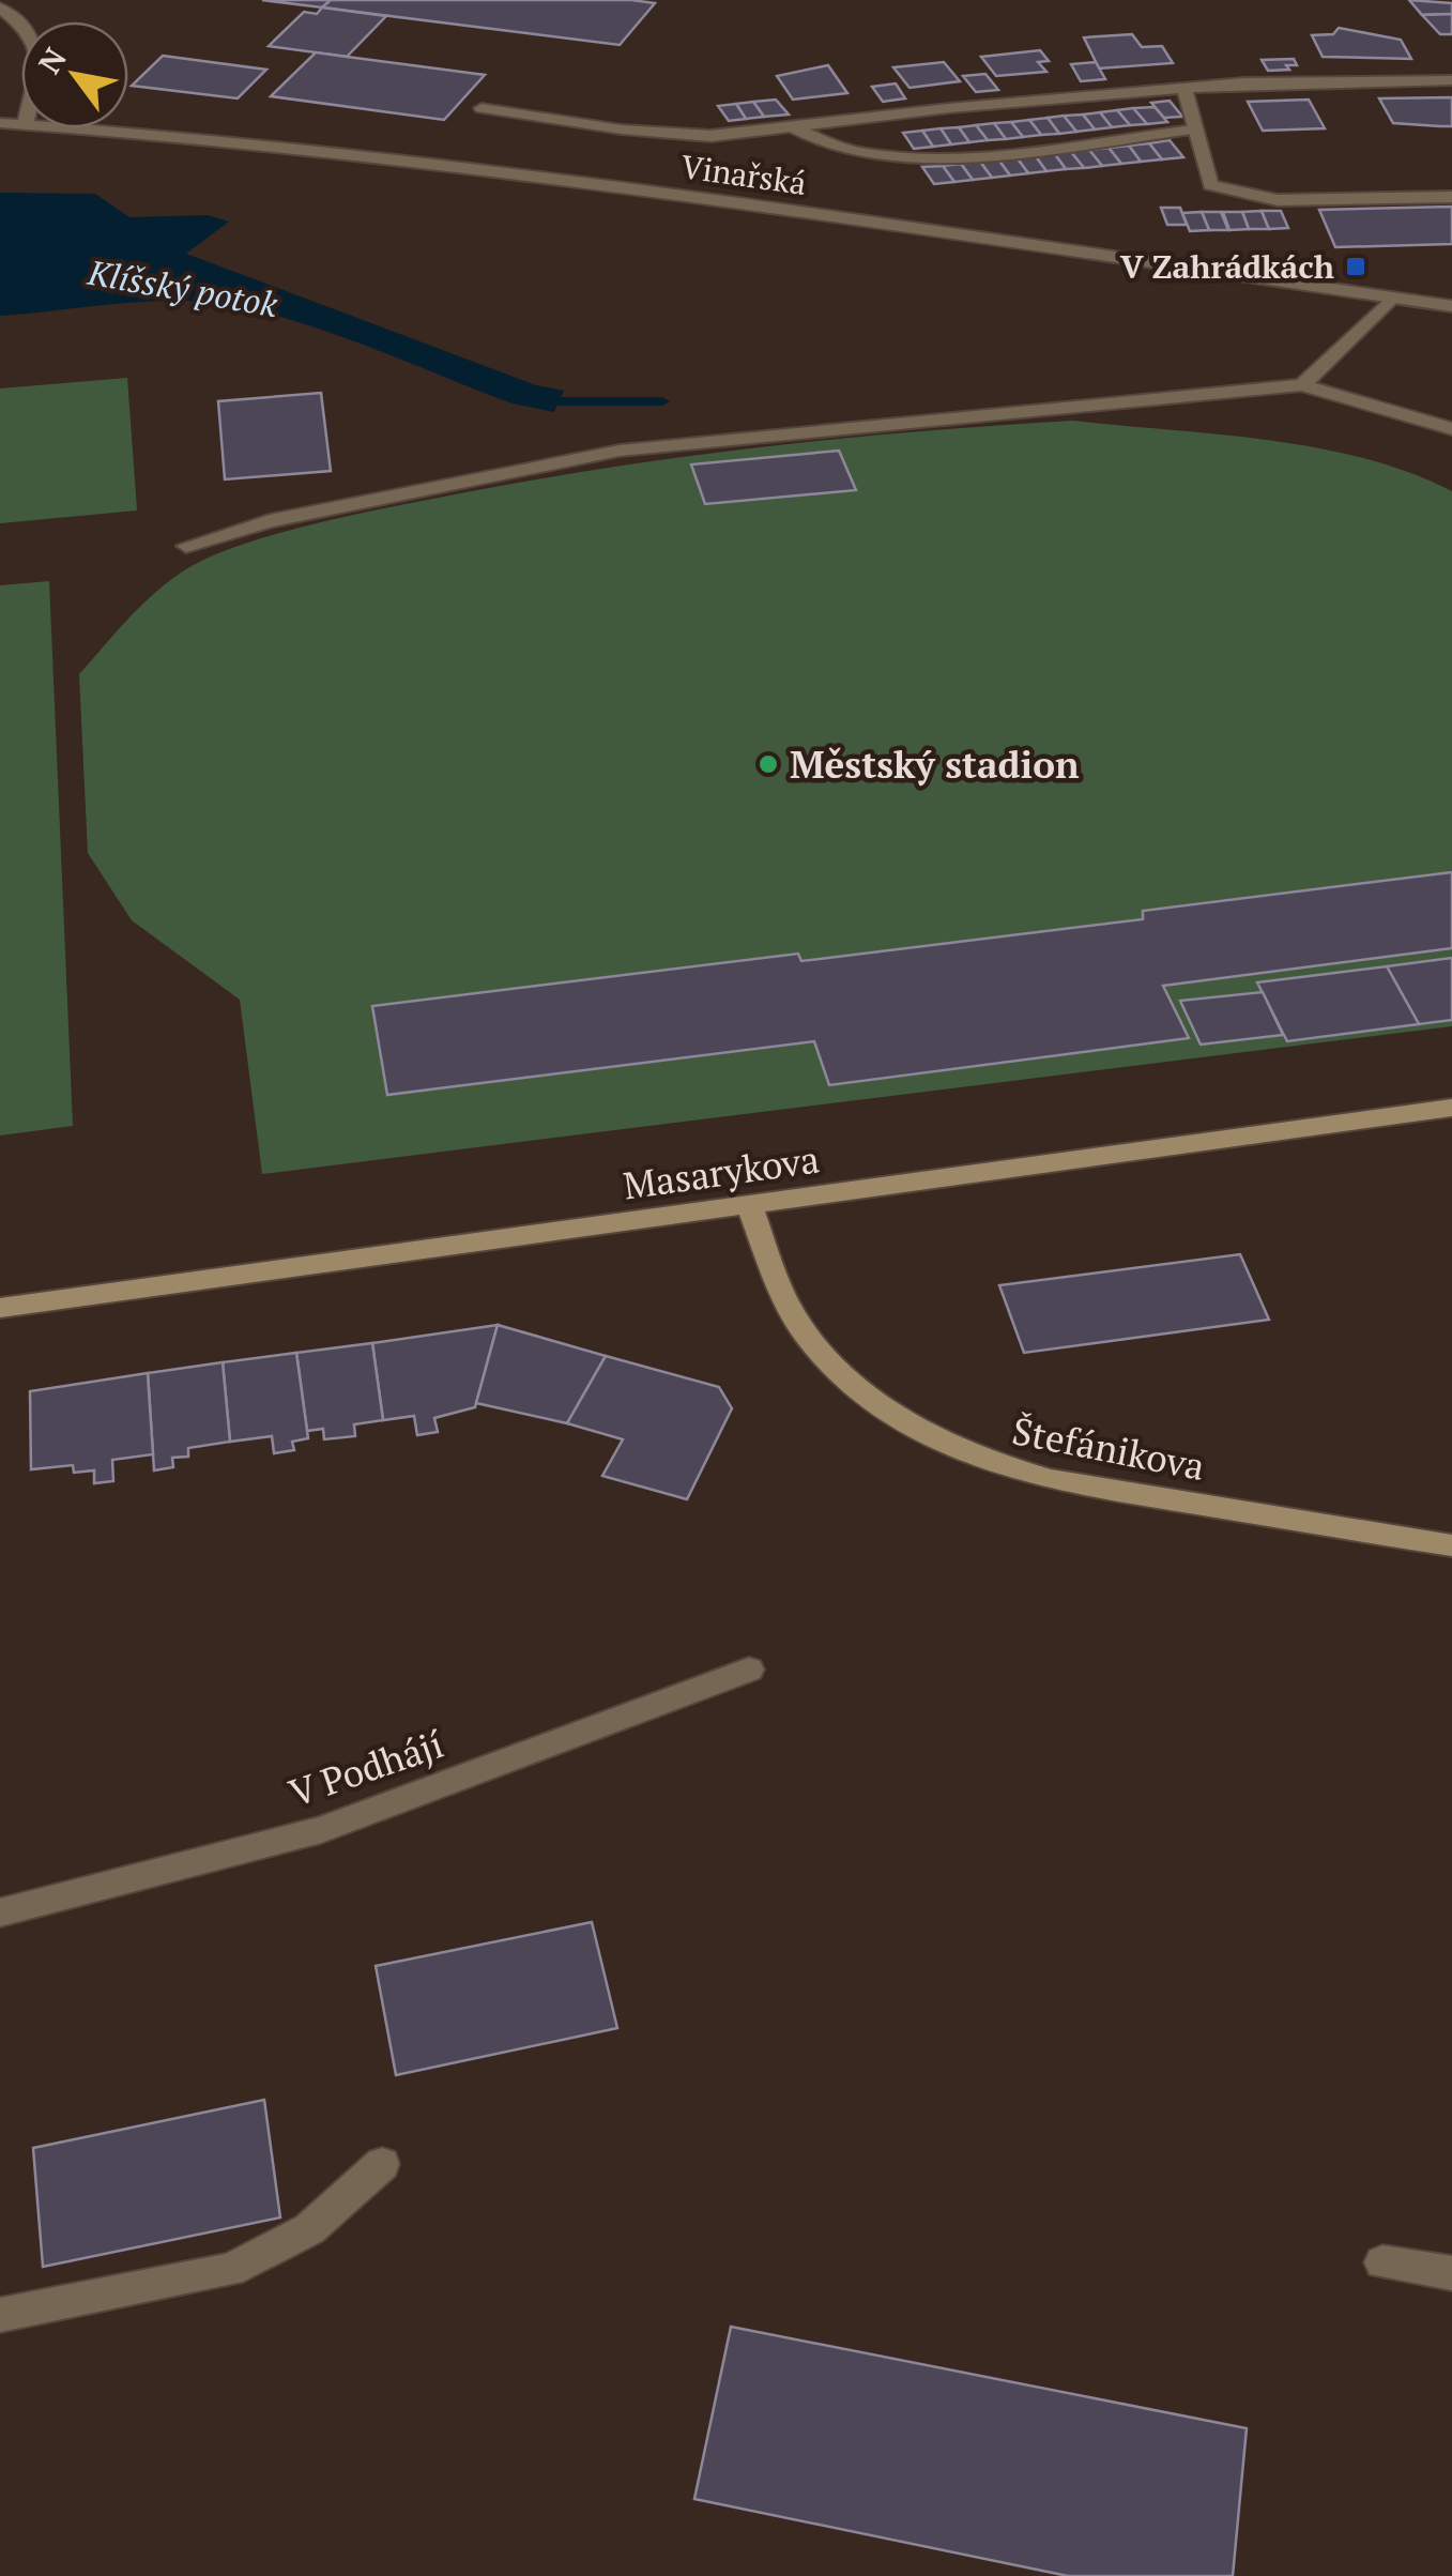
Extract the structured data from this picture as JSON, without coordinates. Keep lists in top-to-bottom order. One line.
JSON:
{"streets":{"street":["Vinařská","Masarykova","Štefánikova","V Podhájí"]},"crossings":[["Masarykova","Štefánikova"]],"water":["Klíšský potok"],"places":{"transit":["V Zahrádkách"],"other":["Městský stadion"]},"north":"top left"}
